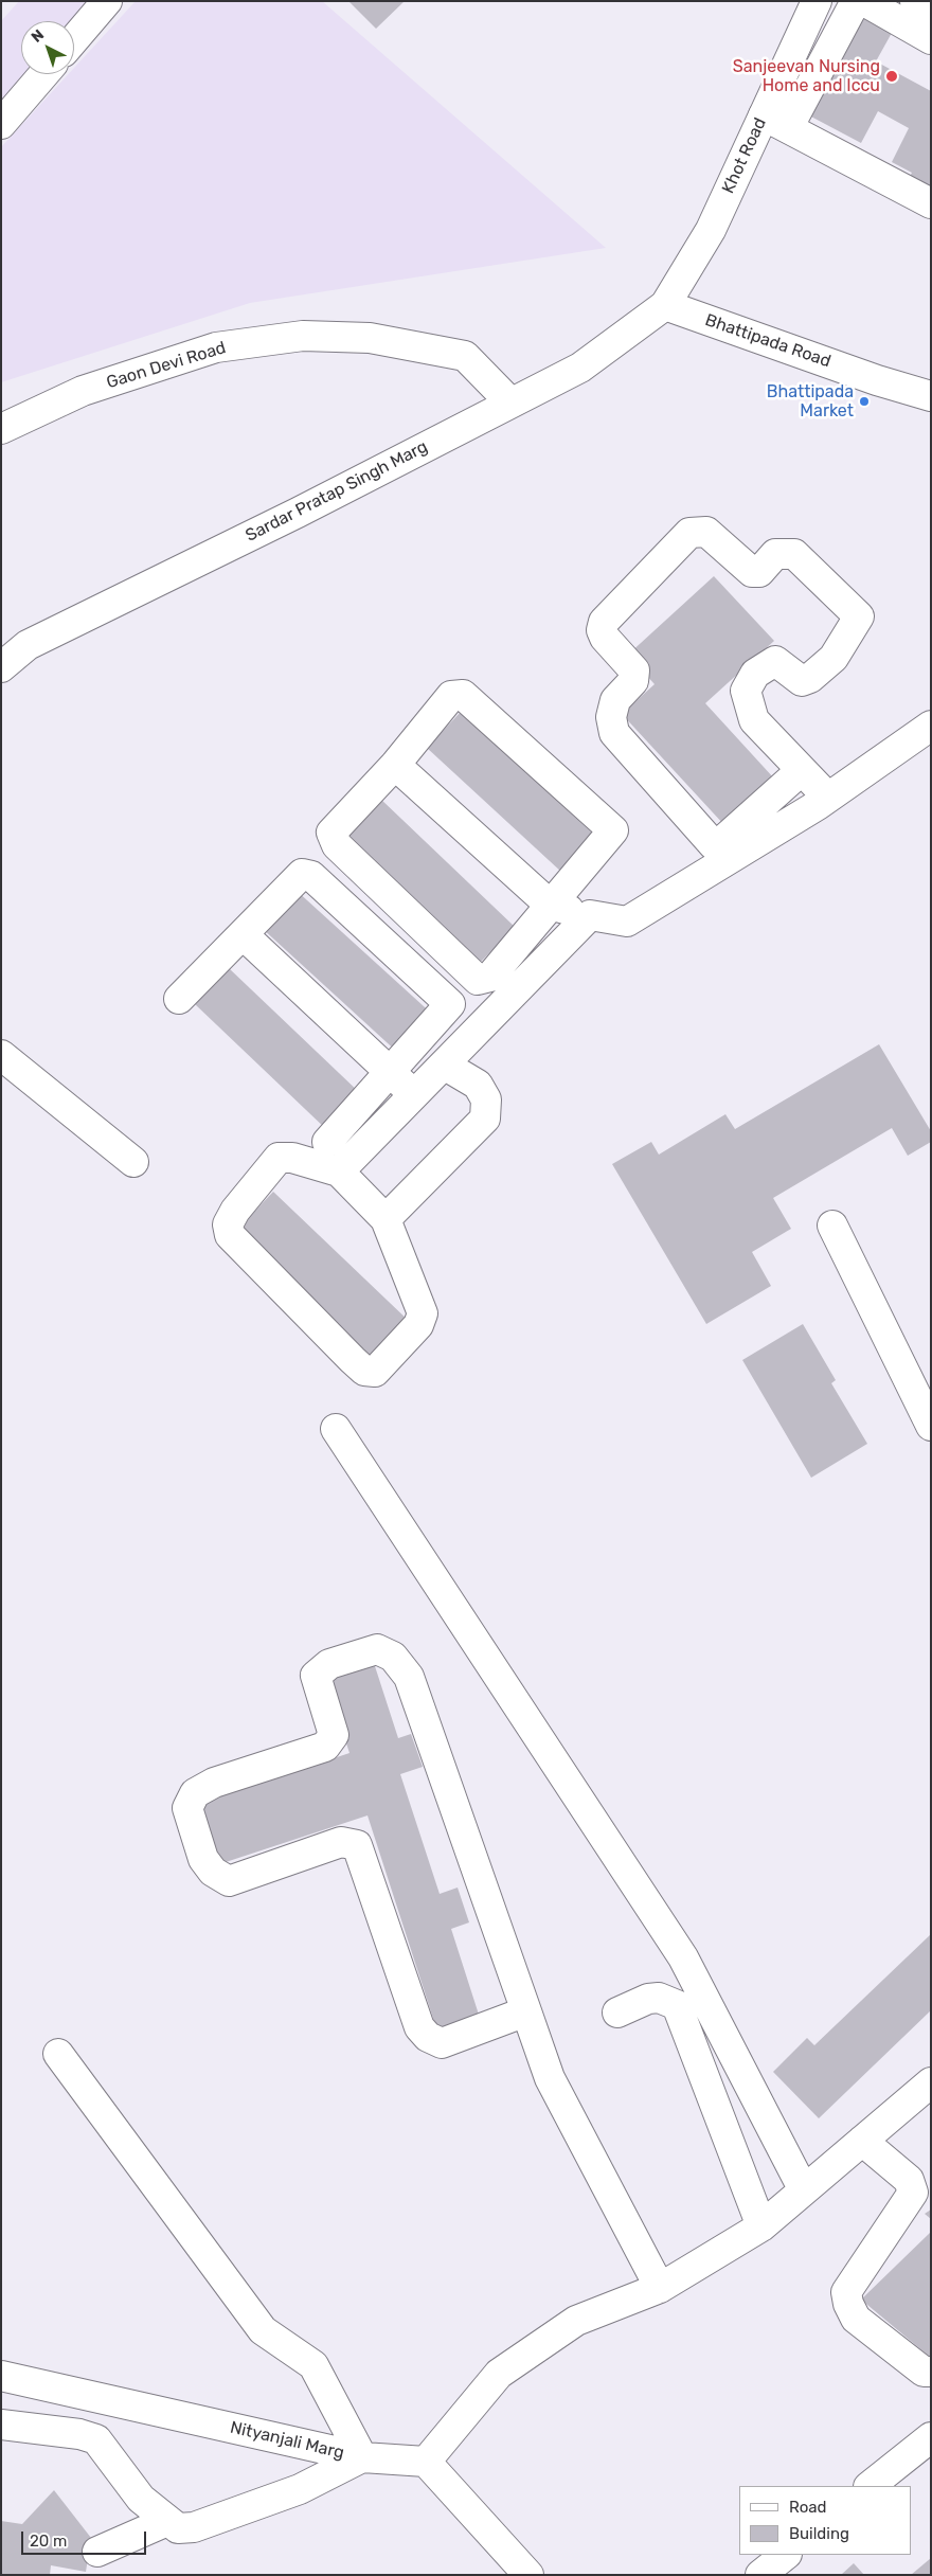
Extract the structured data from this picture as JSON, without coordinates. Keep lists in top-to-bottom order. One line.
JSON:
{"streets":{"street":["Khot Road","Bhattipada Road","Gaon Devi Road","Sardar Pratap Singh Marg","Nityanjali Marg"]},"crossings":[["Khot Road","Bhattipada Road"],["Khot Road","Sardar Pratap Singh Marg"],["Bhattipada Road","Sardar Pratap Singh Marg"],["Gaon Devi Road","Sardar Pratap Singh Marg"]],"places":["Sanjeevan Nursing Home and Iccu","Bhattipada Market"],"legend":["Road","Building"],"scale_bar":"20 m","north":"top left"}
